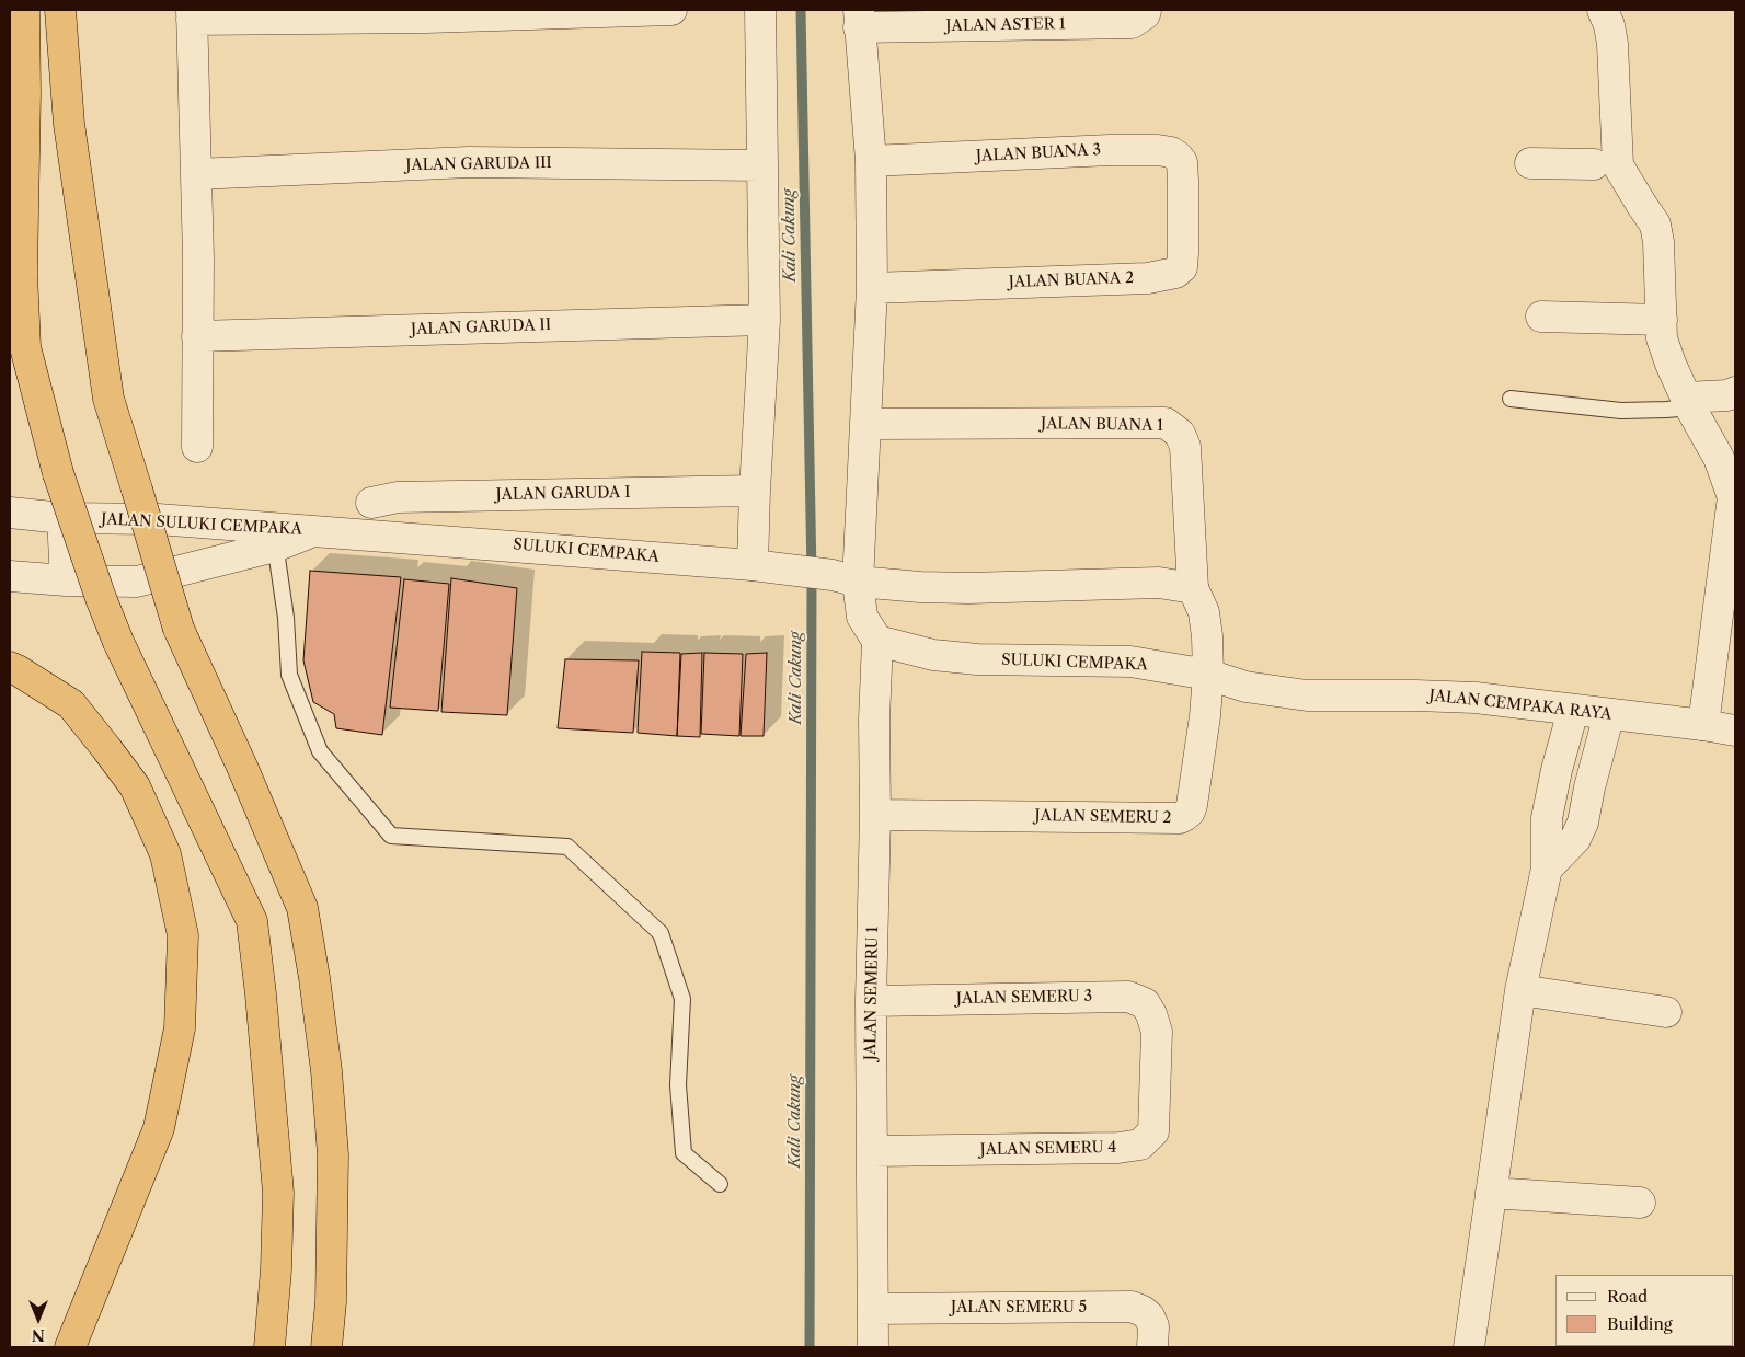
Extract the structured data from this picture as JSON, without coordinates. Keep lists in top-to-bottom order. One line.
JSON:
{"streets":{"street":["JALAN ASTER 1","JALAN BUANA 3","JALAN GARUDA III","JALAN BUANA 2","JALAN GARUDA II","JALAN BUANA 1","JALAN GARUDA I","JALAN SULUKI CEMPAKA","SULUKI CEMPAKA","JALAN CEMPAKA RAYA","JALAN SEMERU 2","JALAN SEMERU 1","JALAN SEMERU 3","JALAN SEMERU 4","JALAN SEMERU 5"]},"crossings":[["JALAN BUANA 3","JALAN BUANA 2"],["JALAN BUANA 1","SULUKI CEMPAKA"],["JALAN SULUKI CEMPAKA","SULUKI CEMPAKA"],["SULUKI CEMPAKA","JALAN CEMPAKA RAYA"],["SULUKI CEMPAKA","JALAN SEMERU 2"],["SULUKI CEMPAKA","JALAN SEMERU 1"],["JALAN CEMPAKA RAYA","JALAN SEMERU 2"],["JALAN SEMERU 2","JALAN SEMERU 1"],["JALAN SEMERU 1","JALAN SEMERU 3"],["JALAN SEMERU 1","JALAN SEMERU 4"],["JALAN SEMERU 1","JALAN SEMERU 5"],["JALAN SEMERU 3","JALAN SEMERU 4"]],"water":["Kali Cakung"],"legend":["Road","Building"],"north":"bottom"}
